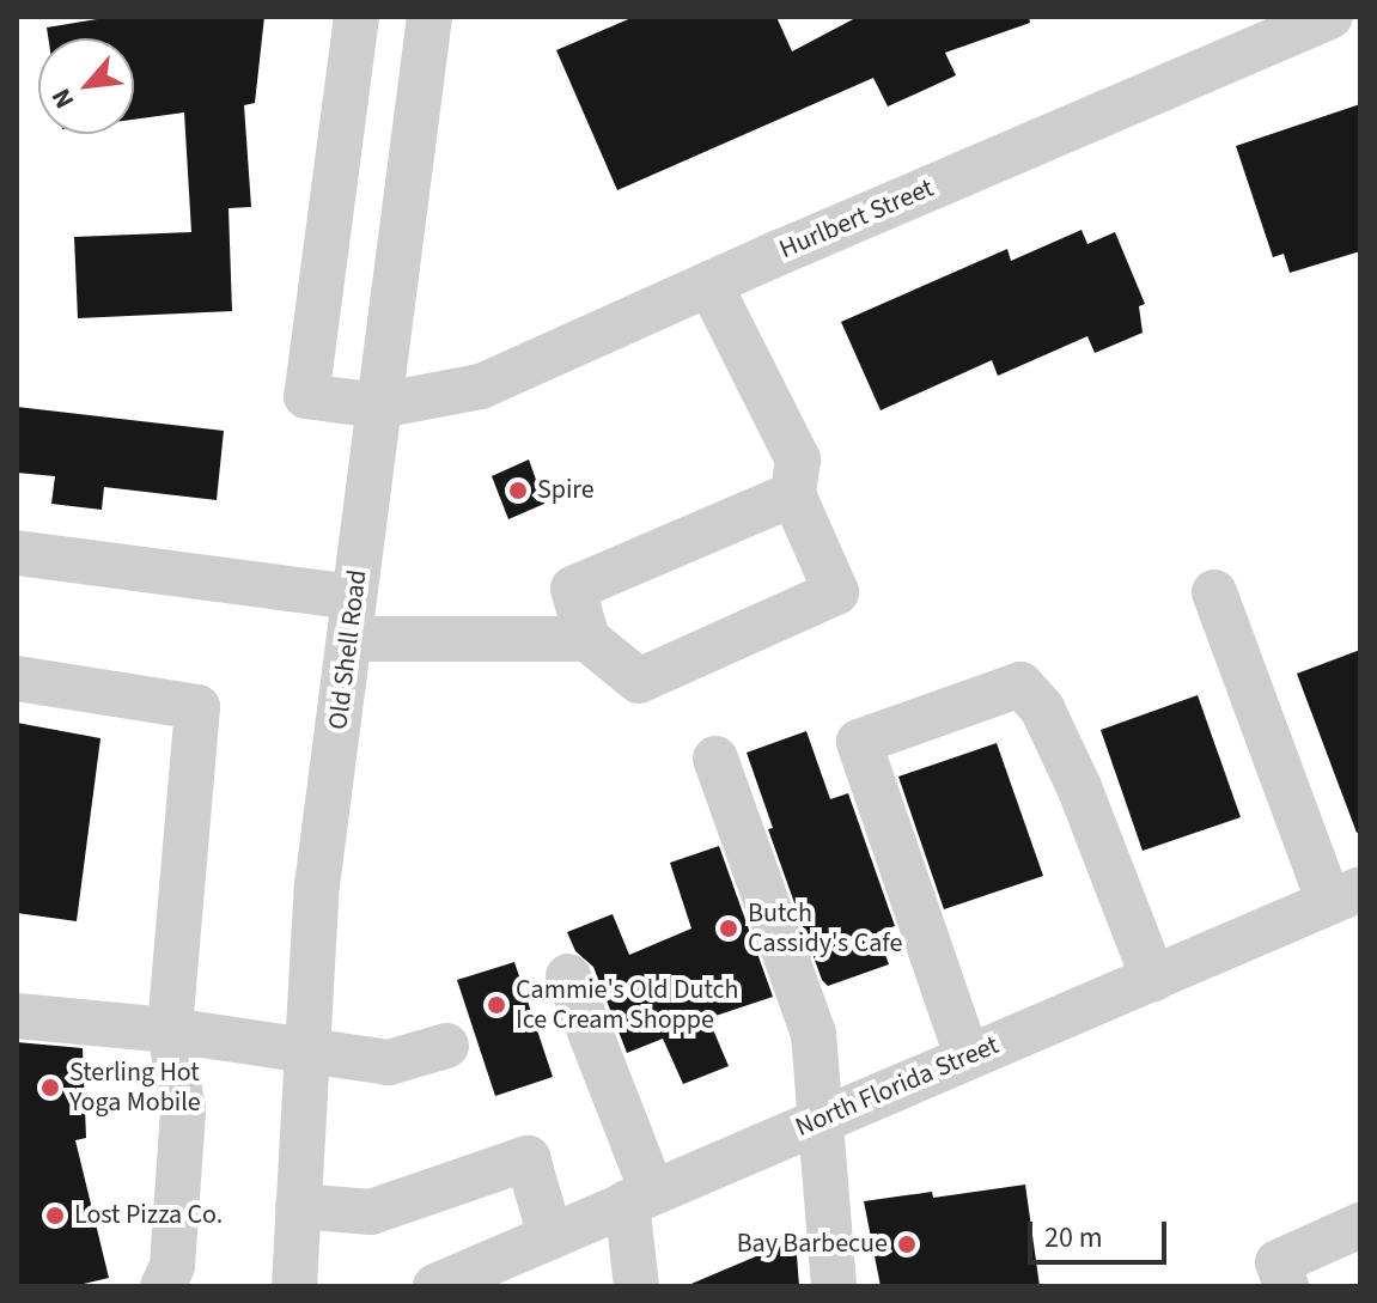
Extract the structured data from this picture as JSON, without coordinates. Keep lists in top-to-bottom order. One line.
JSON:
{"streets":{"street":["Hurlbert Street","Old Shell Road","North Florida Street"]},"crossings":[["Hurlbert Street","Old Shell Road"]],"places":["Spire","Butch Cassidy's Cafe","Cammie's Old Dutch Ice Cream Shoppe","Sterling Hot Yoga Mobile","Lost Pizza Co.","Bay Barbecue"],"scale_bar":"20 m","north":"bottom left"}
